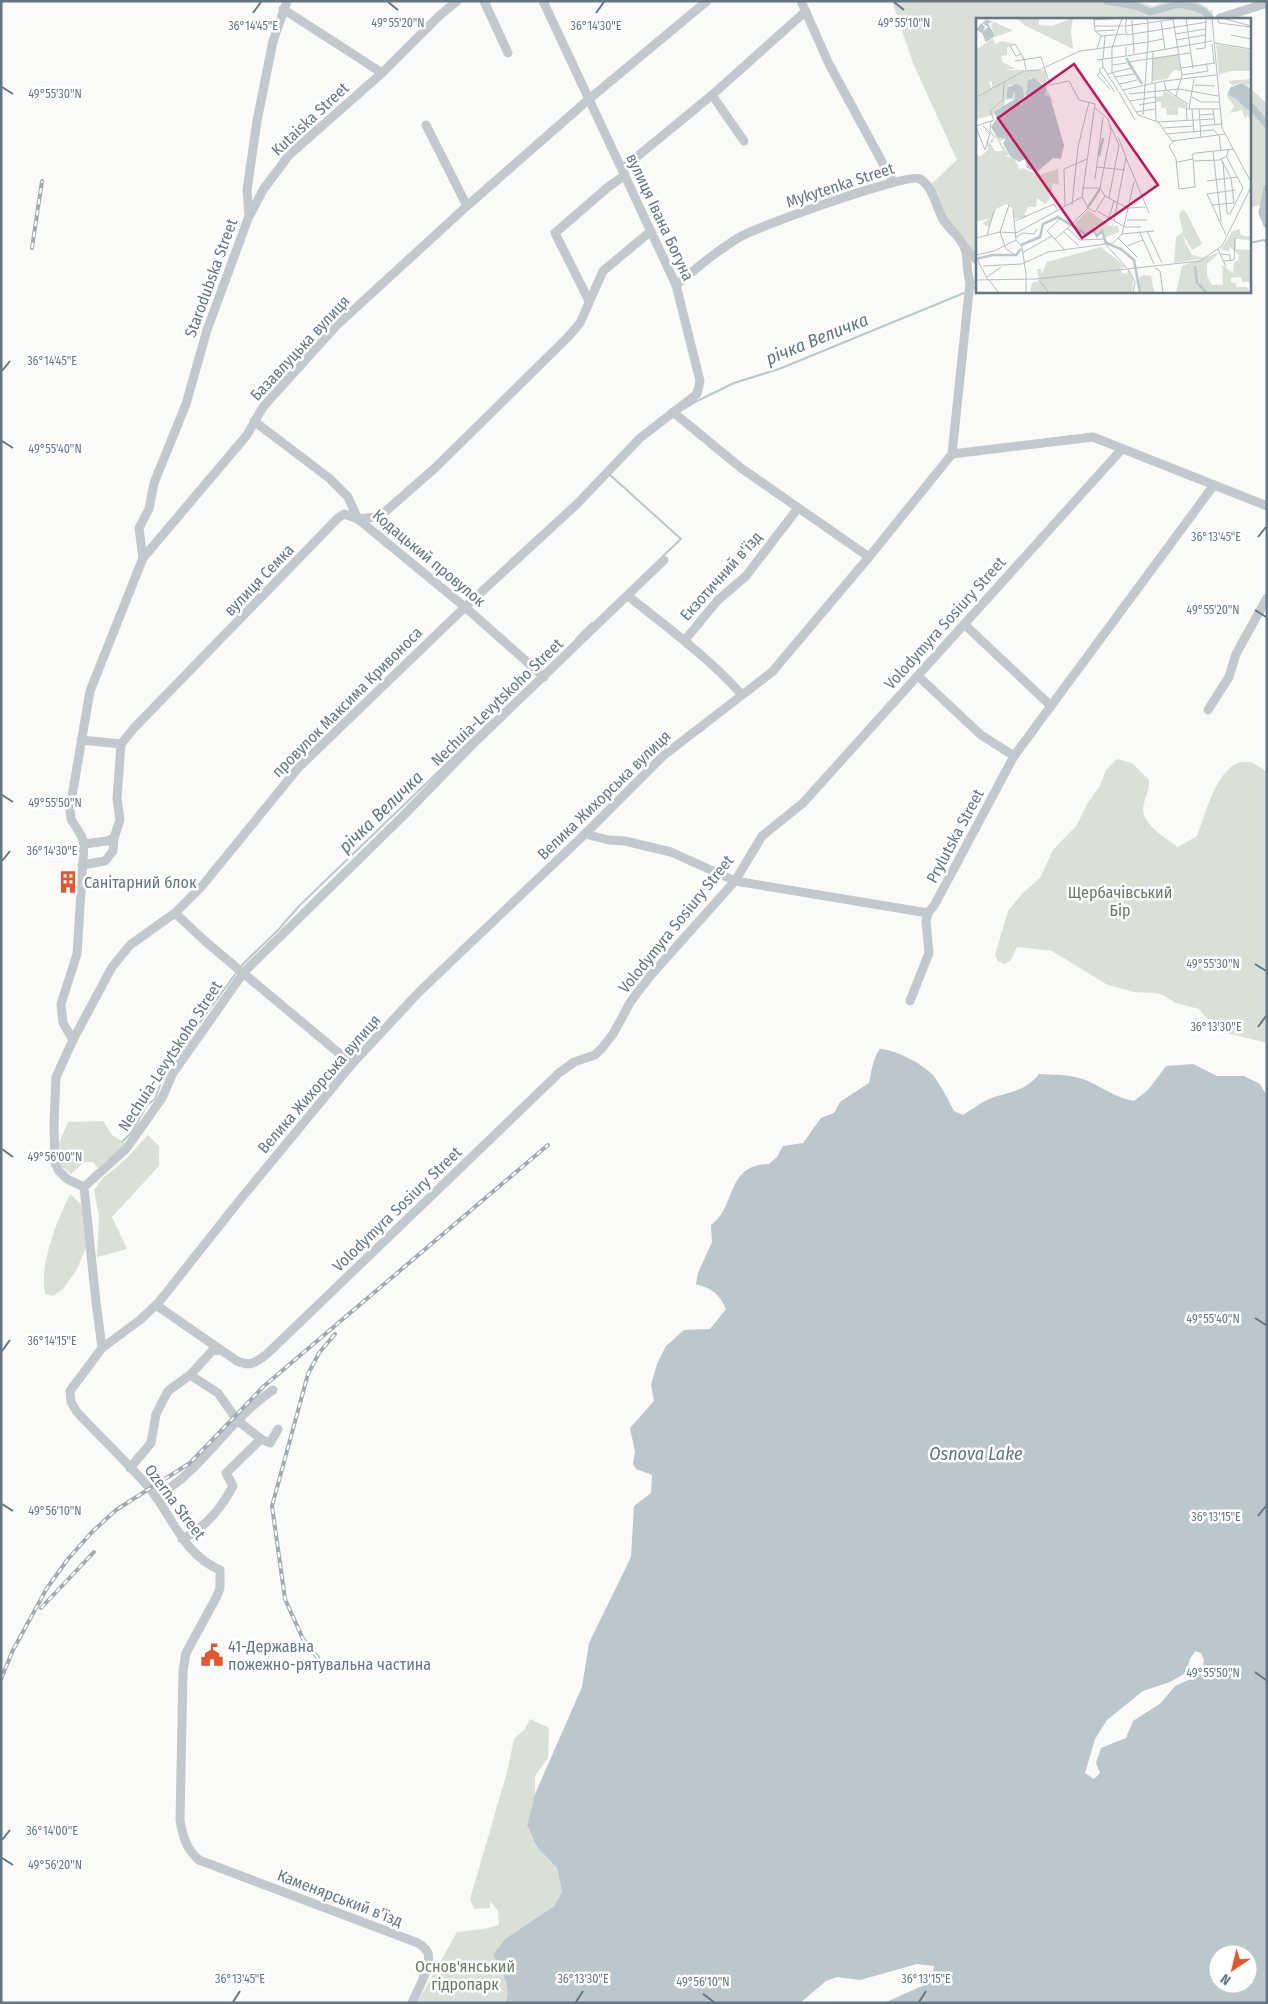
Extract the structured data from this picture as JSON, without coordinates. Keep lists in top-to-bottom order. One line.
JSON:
{"streets":{"street":["Kutaiska Street","Mykytenka Street","вулиця Івана Богуна","Starodubska Street","Базавлуцька вулиця","Кодацький провулок","Екзотичний в'їзд","вулиця Семка","Volodymyra Sosiury Street","провулок Максима Кривоноса","Nechuia-Levytskoho Street","Велика Жихорська вулиця","Prylutska Street","Ozerna Street","Каменярський в’їзд"]},"crossings":[["Kutaiska Street","Starodubska Street"],["Mykytenka Street","вулиця Івана Богуна"],["вулиця Івана Богуна","Базавлуцька вулиця"],["вулиця Івана Богуна","вулиця Семка"],["вулиця Івана Богуна","провулок Максима Кривоноса"],["Starodubska Street","Базавлуцька вулиця"],["Базавлуцька вулиця","Кодацький провулок"],["Кодацький провулок","вулиця Семка"],["Кодацький провулок","провулок Максима Кривоноса"],["Кодацький провулок","Nechuia-Levytskoho Street"],["Екзотичний в'їзд","Nechuia-Levytskoho Street"],["Екзотичний в'їзд","Велика Жихорська вулиця"],["Volodymyra Sosiury Street","Ozerna Street"],["провулок Максима Кривоноса","Nechuia-Levytskoho Street"],["Велика Жихорська вулиця","Ozerna Street"],["Ozerna Street","Каменярський в’їзд"]],"water":["річка Величка","Osnova Lake"],"parks":["Щербачівський Бір","Основ'янський гідропарк"],"places":{"building":["Санітарний блок"],"public building":["41-Державна пожежно-рятувальна частина"]},"north":"bottom left","coordinates":["49°55'20\"N","49°55'10\"N","36°14'45\"E","36°14'30\"E","49°55'30\"N","49°55'40\"N","36°13'45\"E","49°55'50\"N","36°13'30\"E","49°56'00\"N","36°14'15\"E","49°56'10\"N","36°13'15\"E","36°14'00\"E","49°56'20\"N"]}
